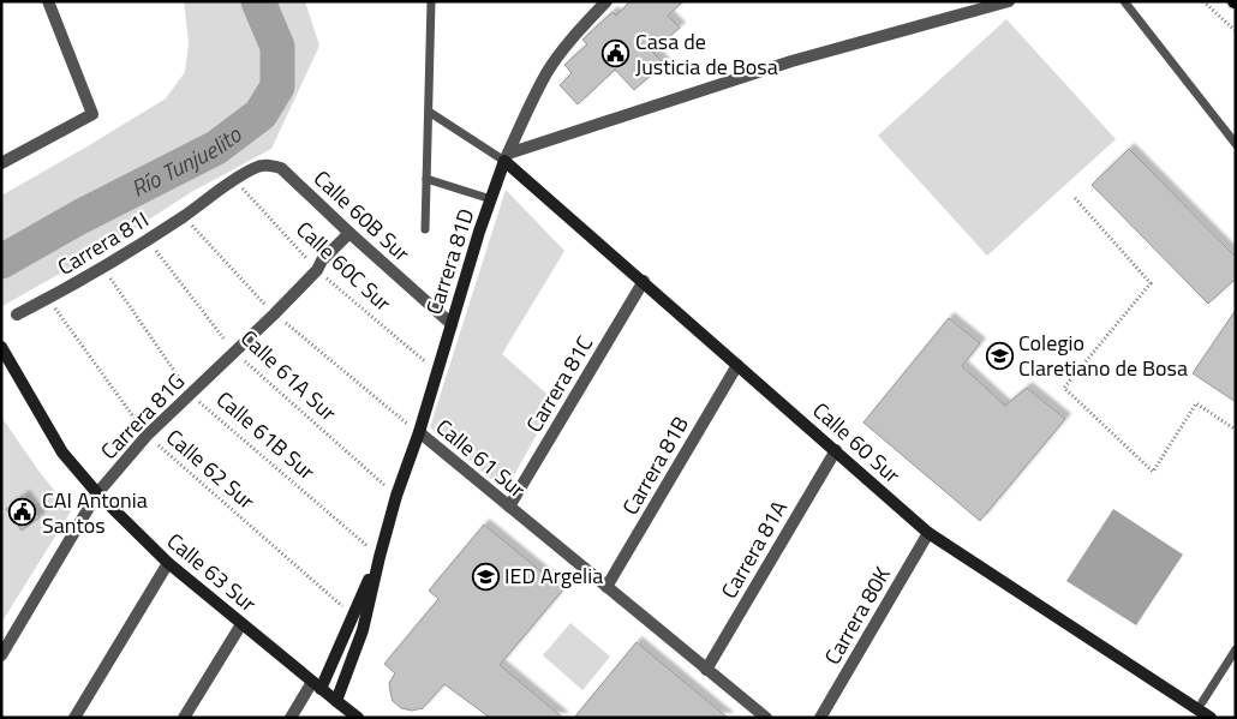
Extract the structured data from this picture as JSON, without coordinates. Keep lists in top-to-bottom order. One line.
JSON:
{"streets":{"street":["Calle 60B Sur","Carrera 81I","Carrera 81D","Carrera 81C","Carrera 81G","Calle 60 Sur","Calle 61 Sur","Carrera 81B","Carrera 81A","Calle 63 Sur","Carrera 80K"],"path":["Calle 60C Sur","Calle 61A Sur","Calle 61B Sur","Calle 62 Sur"]},"crossings":[["Calle 60B Sur","Carrera 81I"],["Calle 60B Sur","Carrera 81D"],["Calle 60B Sur","Carrera 81G"],["Carrera 81I","Calle 60C Sur"],["Carrera 81I","Calle 61A Sur"],["Carrera 81I","Calle 61B Sur"],["Carrera 81I","Calle 61 Sur"],["Carrera 81I","Calle 62 Sur"],["Carrera 81D","Calle 60C Sur"],["Carrera 81D","Calle 61A Sur"],["Carrera 81D","Calle 61B Sur"],["Carrera 81D","Calle 60 Sur"],["Carrera 81D","Calle 61 Sur"],["Carrera 81D","Calle 62 Sur"],["Carrera 81D","Calle 63 Sur"],["Calle 60C Sur","Carrera 81G"],["Calle 61A Sur","Carrera 81G"],["Carrera 81C","Calle 60 Sur"],["Carrera 81C","Calle 61 Sur"],["Carrera 81G","Calle 61B Sur"],["Carrera 81G","Calle 61 Sur"],["Carrera 81G","Calle 62 Sur"],["Carrera 81G","Calle 63 Sur"],["Calle 60 Sur","Carrera 81B"],["Calle 60 Sur","Carrera 81A"],["Calle 60 Sur","Carrera 80K"],["Calle 61 Sur","Carrera 81B"],["Calle 61 Sur","Carrera 81A"]],"water":["Río Tunjuelito"],"places":{"public building":["Casa de Justicia de Bosa","CAI Antonia Santos"],"school or university":["Colegio Claretiano de Bosa","IED Argelia"]}}
